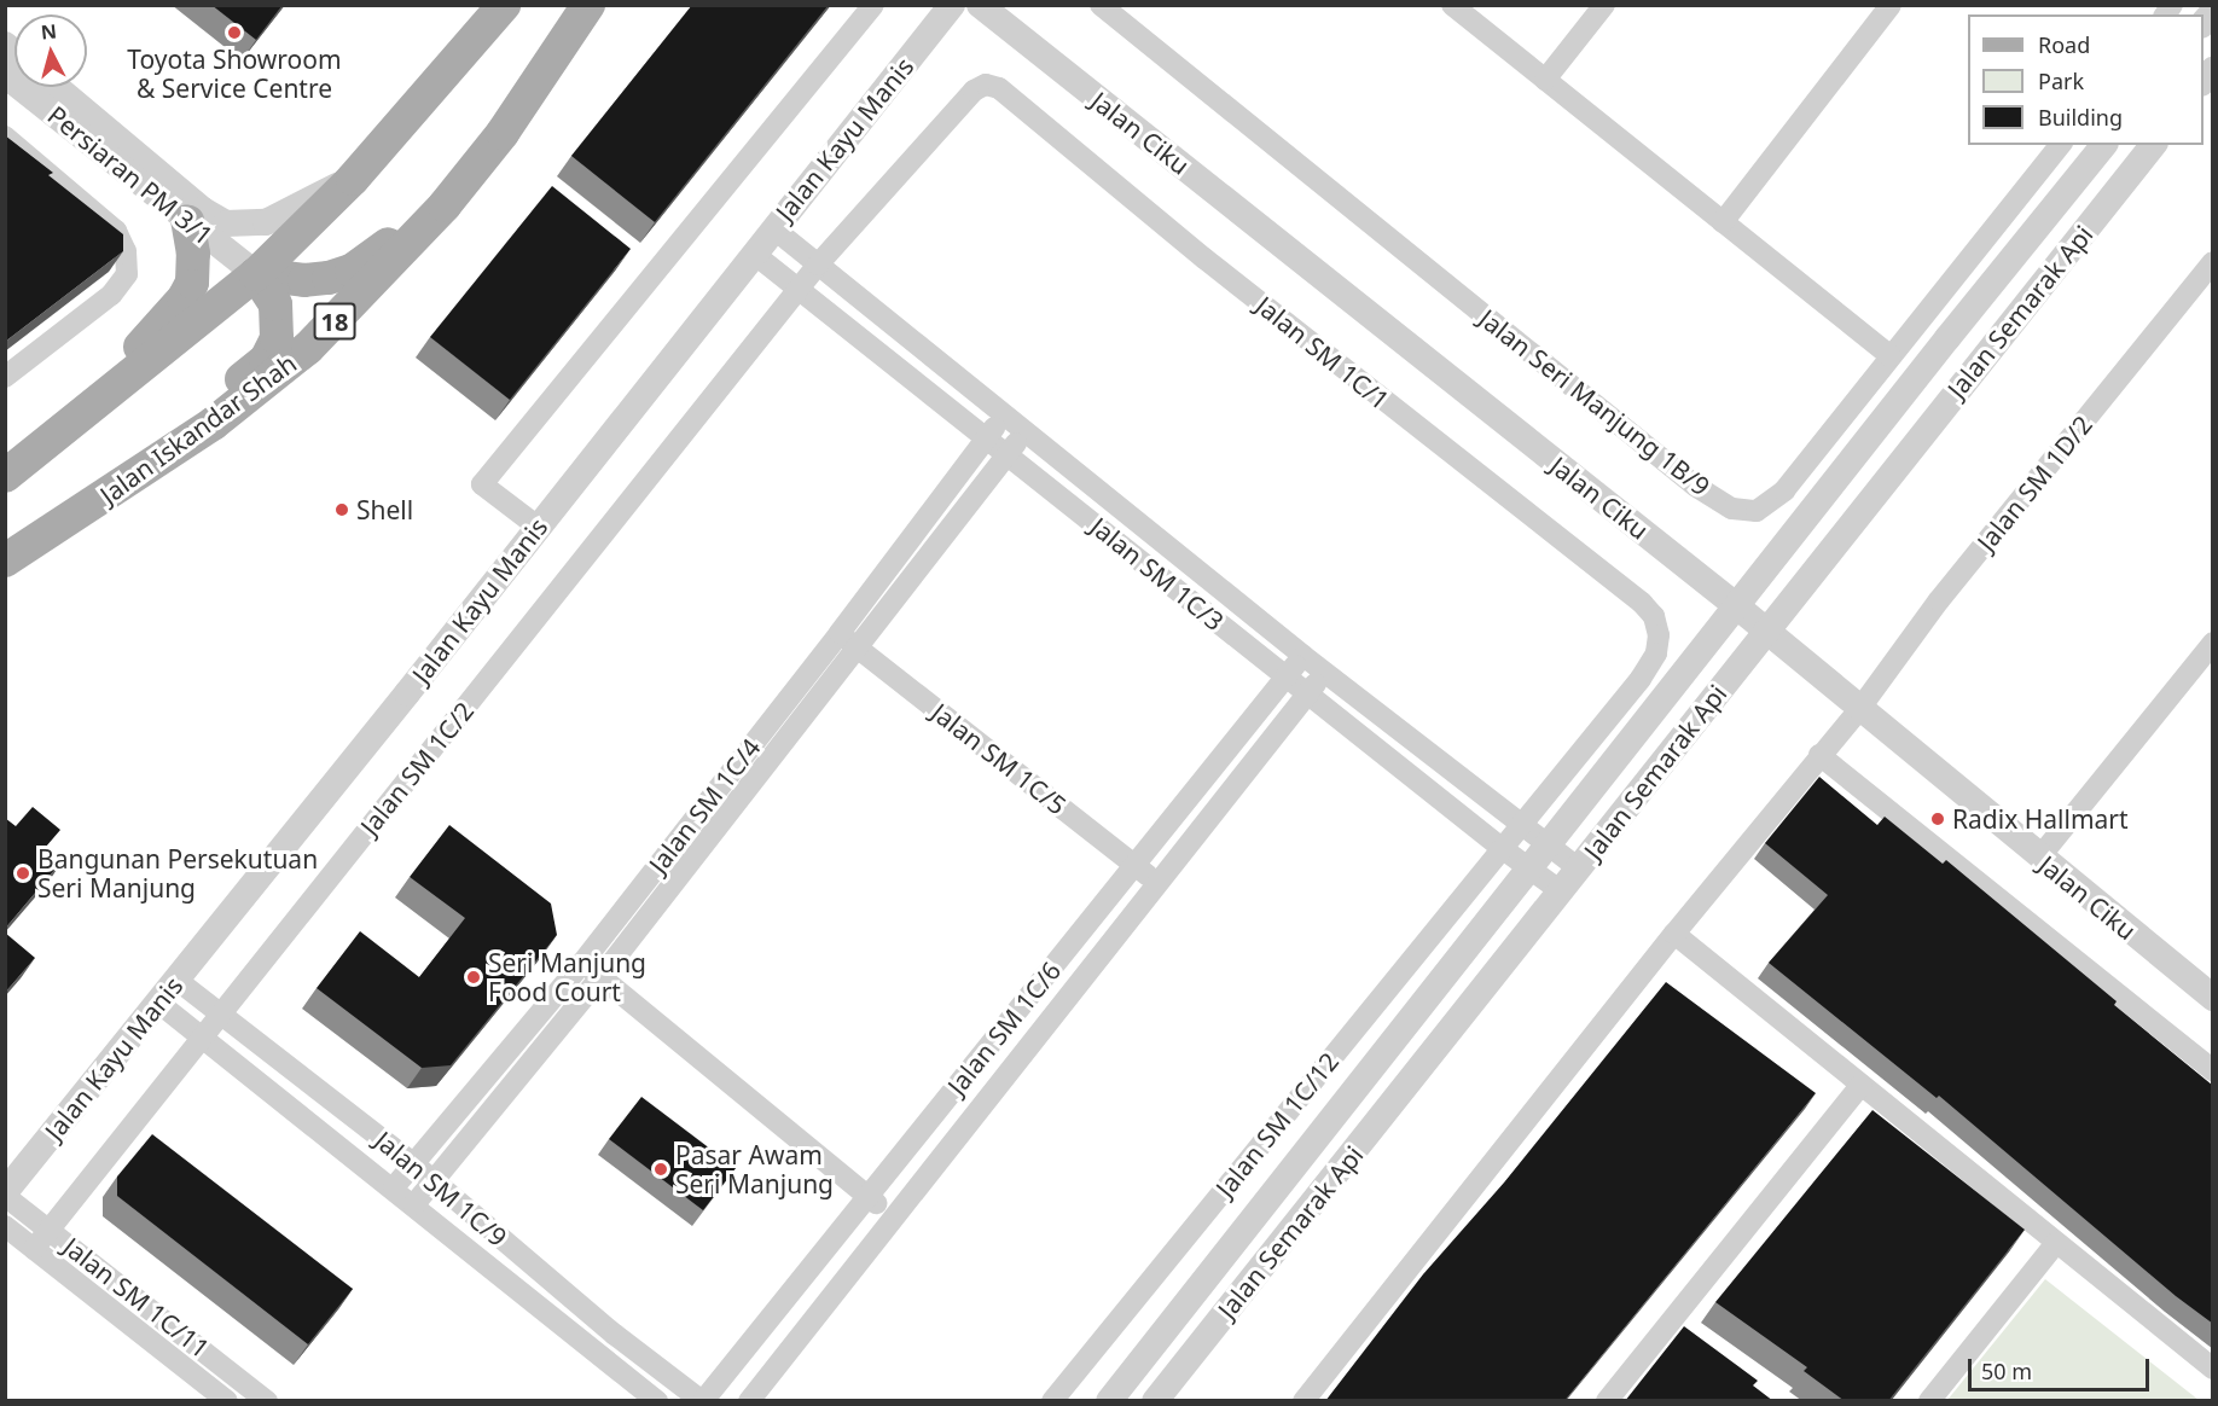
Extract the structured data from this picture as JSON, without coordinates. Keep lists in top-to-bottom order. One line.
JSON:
{"streets":{"main road":["18","Jalan Iskandar Shah"],"street":["Jalan Ciku","Jalan Kayu Manis","Persiaran PM 3/1","Jalan Semarak Api","Jalan SM 1C/1","Jalan Seri Manjung 1B/9","Jalan SM 1D/2","Jalan SM 1C/3","Jalan SM 1C/5","Jalan SM 1C/2","Jalan SM 1C/4","Jalan SM 1C/6","Jalan SM 1C/12","Jalan SM 1C/9","Jalan SM 1C/11"]},"crossings":[["Jalan Ciku","Jalan Semarak Api"],["Jalan Ciku","Jalan SM 1D/2"],["Jalan Kayu Manis","Jalan SM 1C/3"],["Jalan Kayu Manis","Jalan SM 1C/9"],["Jalan Kayu Manis","Jalan SM 1C/11"],["Jalan Semarak Api","Jalan SM 1C/3"],["Jalan SM 1C/1","Jalan SM 1C/3"],["Jalan SM 1C/1","Jalan SM 1C/2"],["Jalan SM 1C/1","Jalan SM 1C/12"],["Jalan SM 1C/3","Jalan SM 1C/2"],["Jalan SM 1C/3","Jalan SM 1C/4"],["Jalan SM 1C/3","Jalan SM 1C/6"],["Jalan SM 1C/3","Jalan SM 1C/12"],["Jalan SM 1C/5","Jalan SM 1C/4"],["Jalan SM 1C/5","Jalan SM 1C/6"],["Jalan SM 1C/2","Jalan SM 1C/9"],["Jalan SM 1C/2","Jalan SM 1C/11"],["Jalan SM 1C/4","Jalan SM 1C/9"],["Jalan SM 1C/6","Jalan SM 1C/9"]],"places":["Toyota Showroom & Service Centre","Shell","Radix Hallmart","Bangunan Persekutuan Seri Manjung","Seri Manjung Food Court","Pasar Awam Seri Manjung"],"legend":["Road","Park","Building"],"scale_bar":"50 m","north":"top"}
